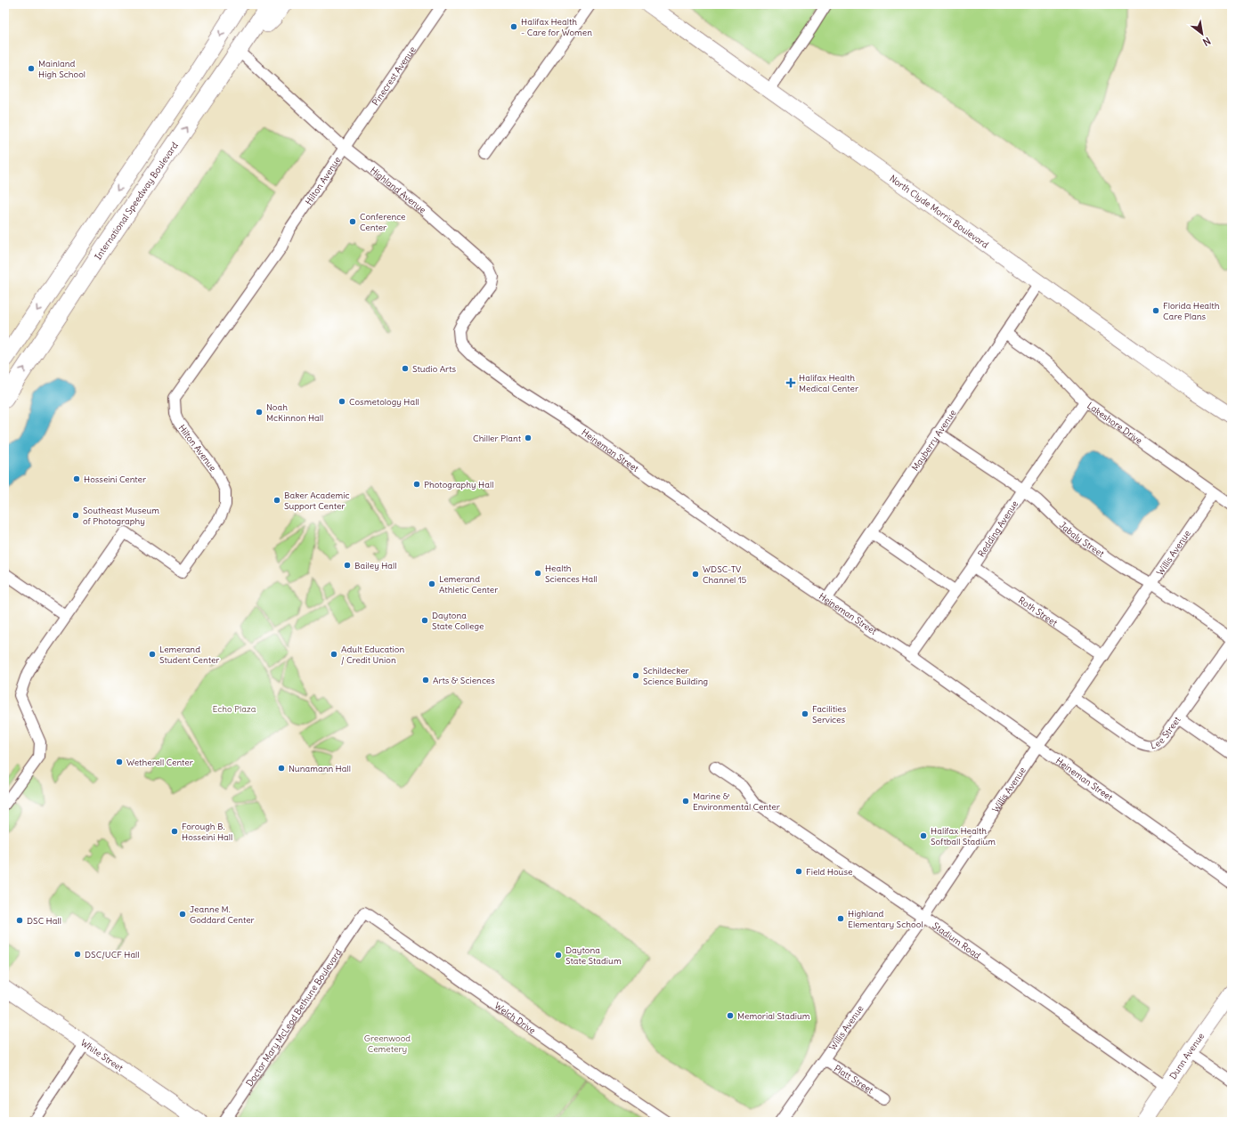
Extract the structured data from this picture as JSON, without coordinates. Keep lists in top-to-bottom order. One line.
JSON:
{"streets":{"main road":["International Speedway Boulevard","North Clyde Morris Boulevard","White Street","Dunn Avenue"],"street":["Pinecrest Avenue","Hilton Avenue","Highland Avenue","Lakeshore Drive","Mayberry Avenue","Heineman Street","Redding Avenue","Jabaly Street","Willis Avenue","Roth Street","Lee Street","Stadium Road","Doctor Mary McLeod Bethune Boulevard","Welch Drive","Platt Street"]},"crossings":[["Pinecrest Avenue","Hilton Avenue"],["Pinecrest Avenue","Highland Avenue"],["Hilton Avenue","Highland Avenue"],["Highland Avenue","International Speedway Boulevard"],["Highland Avenue","Heineman Street"],["North Clyde Morris Boulevard","Mayberry Avenue"],["Lakeshore Drive","Mayberry Avenue"],["Lakeshore Drive","Redding Avenue"],["Lakeshore Drive","Willis Avenue"],["Mayberry Avenue","Heineman Street"],["Mayberry Avenue","Jabaly Street"],["Heineman Street","Redding Avenue"],["Heineman Street","Willis Avenue"],["Redding Avenue","Jabaly Street"],["Redding Avenue","Roth Street"],["Jabaly Street","Willis Avenue"],["Willis Avenue","Roth Street"],["Willis Avenue","Lee Street"],["Willis Avenue","Stadium Road"],["Willis Avenue","Platt Street"],["Stadium Road","Dunn Avenue"],["Doctor Mary McLeod Bethune Boulevard","Welch Drive"]],"parks":["Echo Plaza","Greenwood Cemetery"],"places":{"other":["Halifax Health - Care for Women","Mainland High School","Conference Center","Florida Health Care Plans","Studio Arts","Cosmetology Hall","Noah McKinnon Hall","Chiller Plant","Hosseini Center","Photography Hall","Baker Academic Support Center","Southeast Museum of Photography","Bailey Hall","Health Sciences Hall","WDSC-TV Channel 15","Lemerand Athletic Center","Daytona State College","Lemerand Student Center","Adult Education / Credit Union","Schildecker Science Building","Arts & Sciences","Facilities Services","Wetherell Center","Nunamann Hall","Marine & Environmental Center","Forough B. Hosseini Hall","Halifax Health Softball Stadium","Field House","Jeanne M. Goddard Center","Highland Elementary School","DSC Hall","DSC/UCF Hall","Daytona State Stadium","Memorial Stadium"],"health":["Halifax Health Medical Center"]},"north":"bottom right"}
